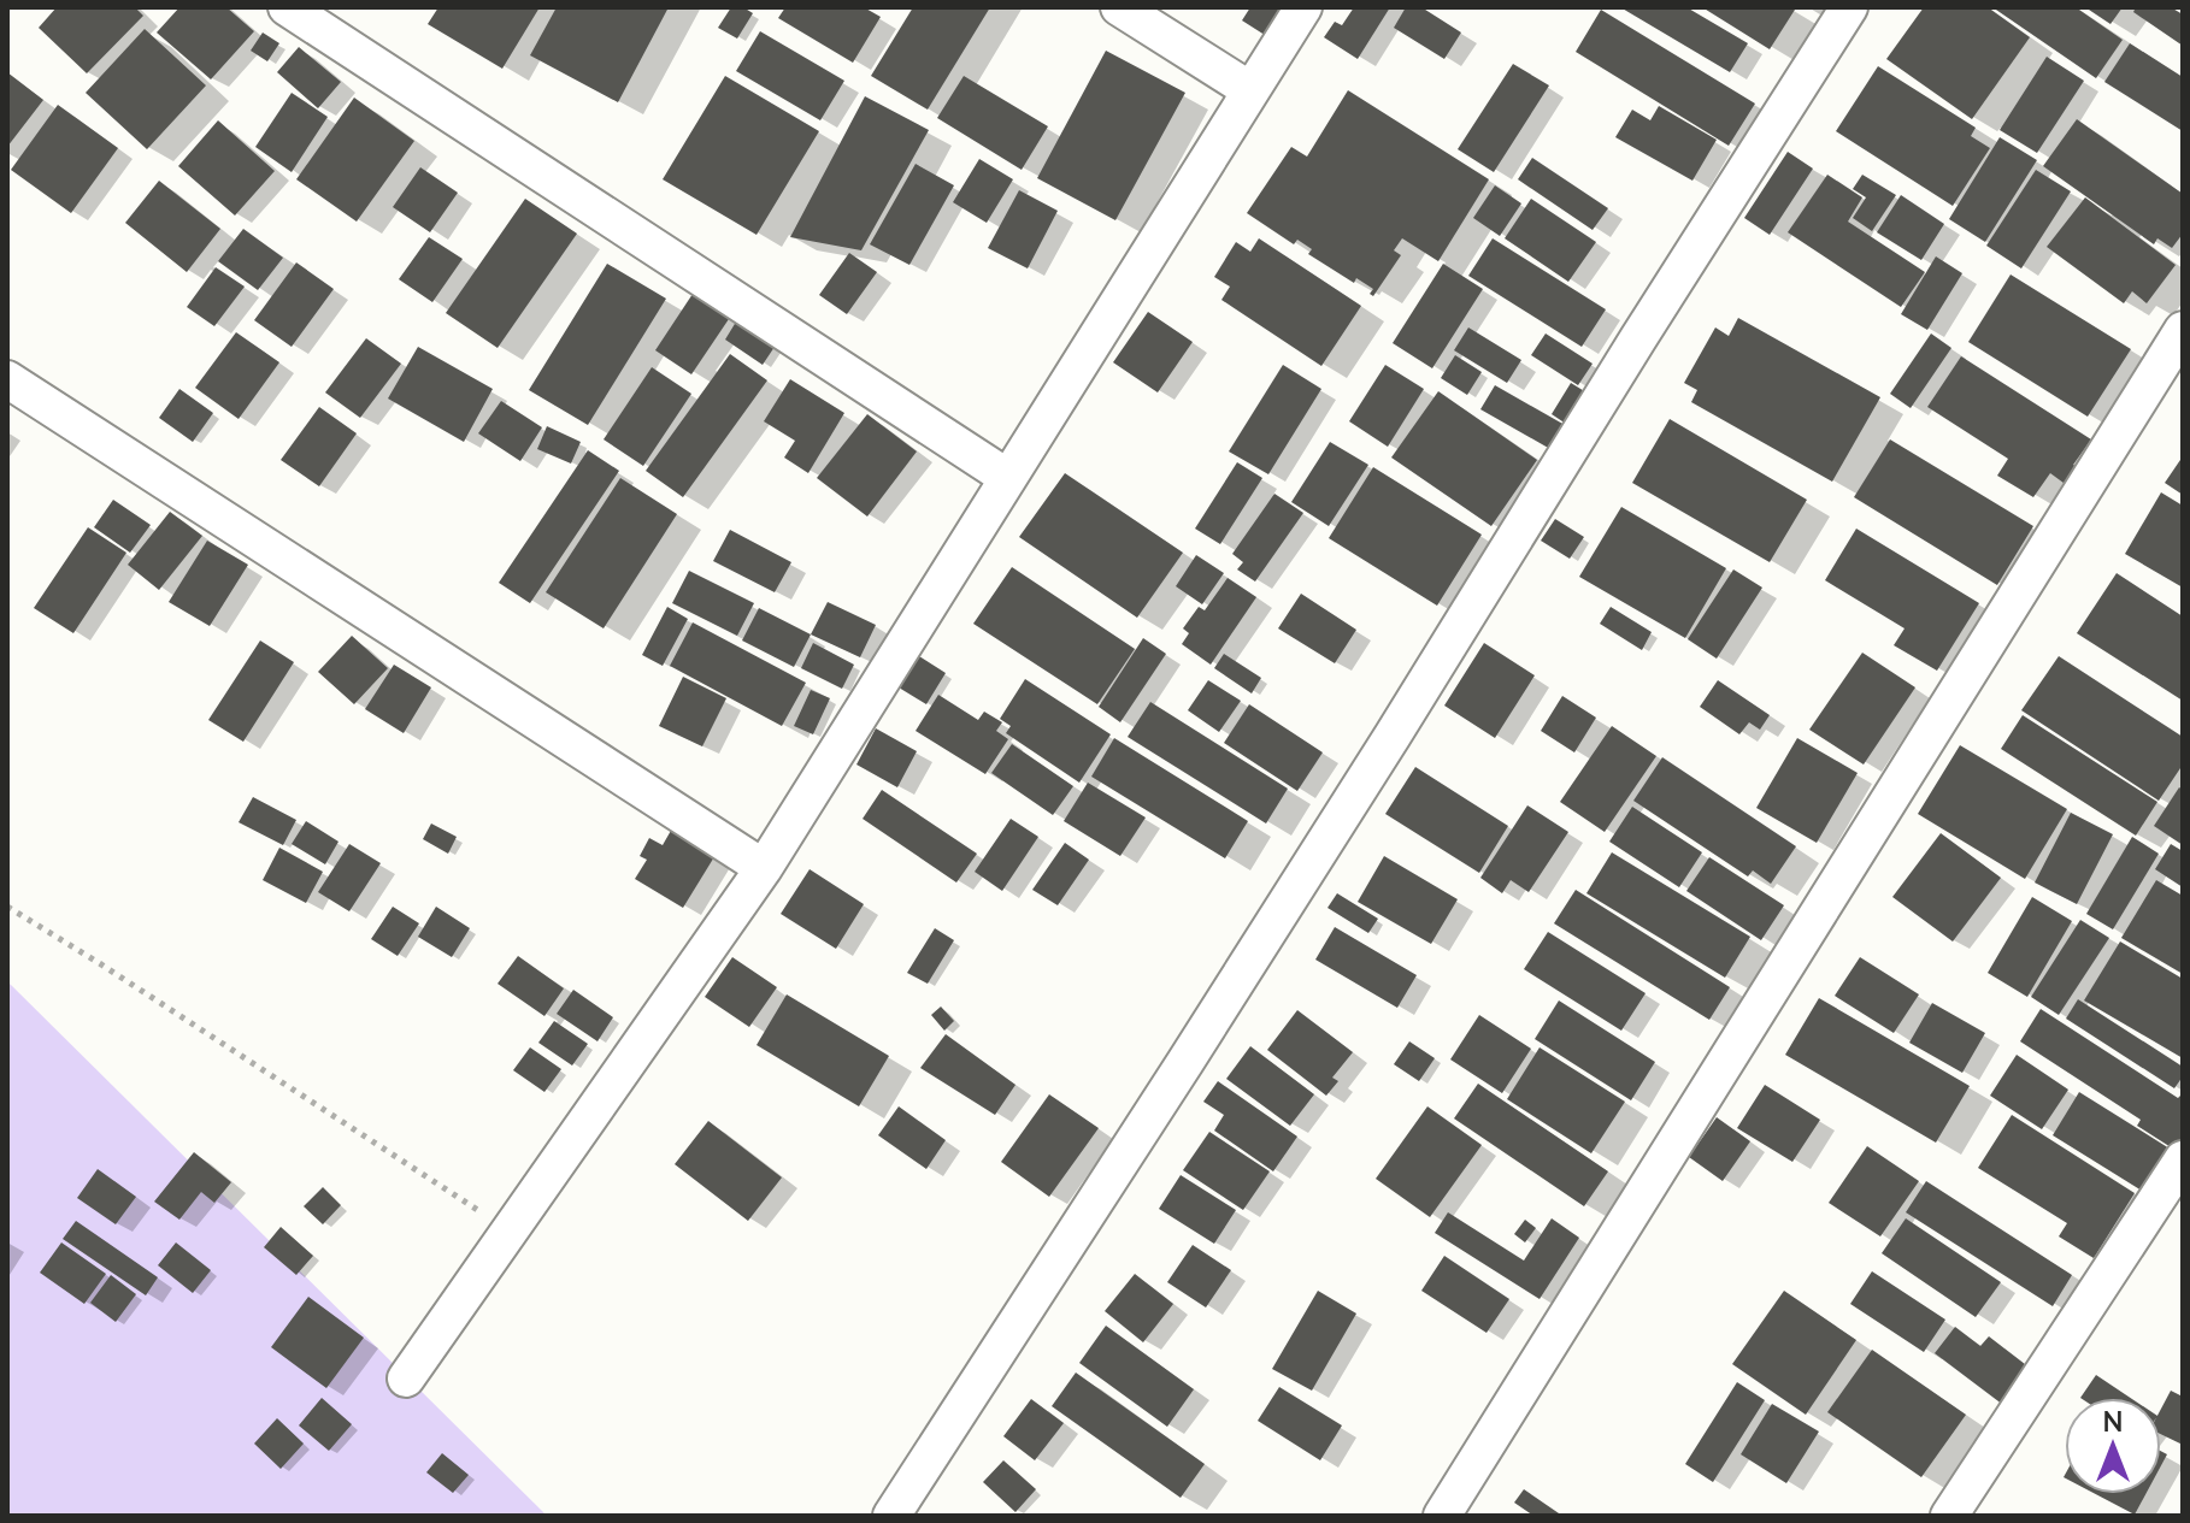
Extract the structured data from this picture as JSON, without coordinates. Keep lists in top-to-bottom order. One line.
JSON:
{"north":"top"}
